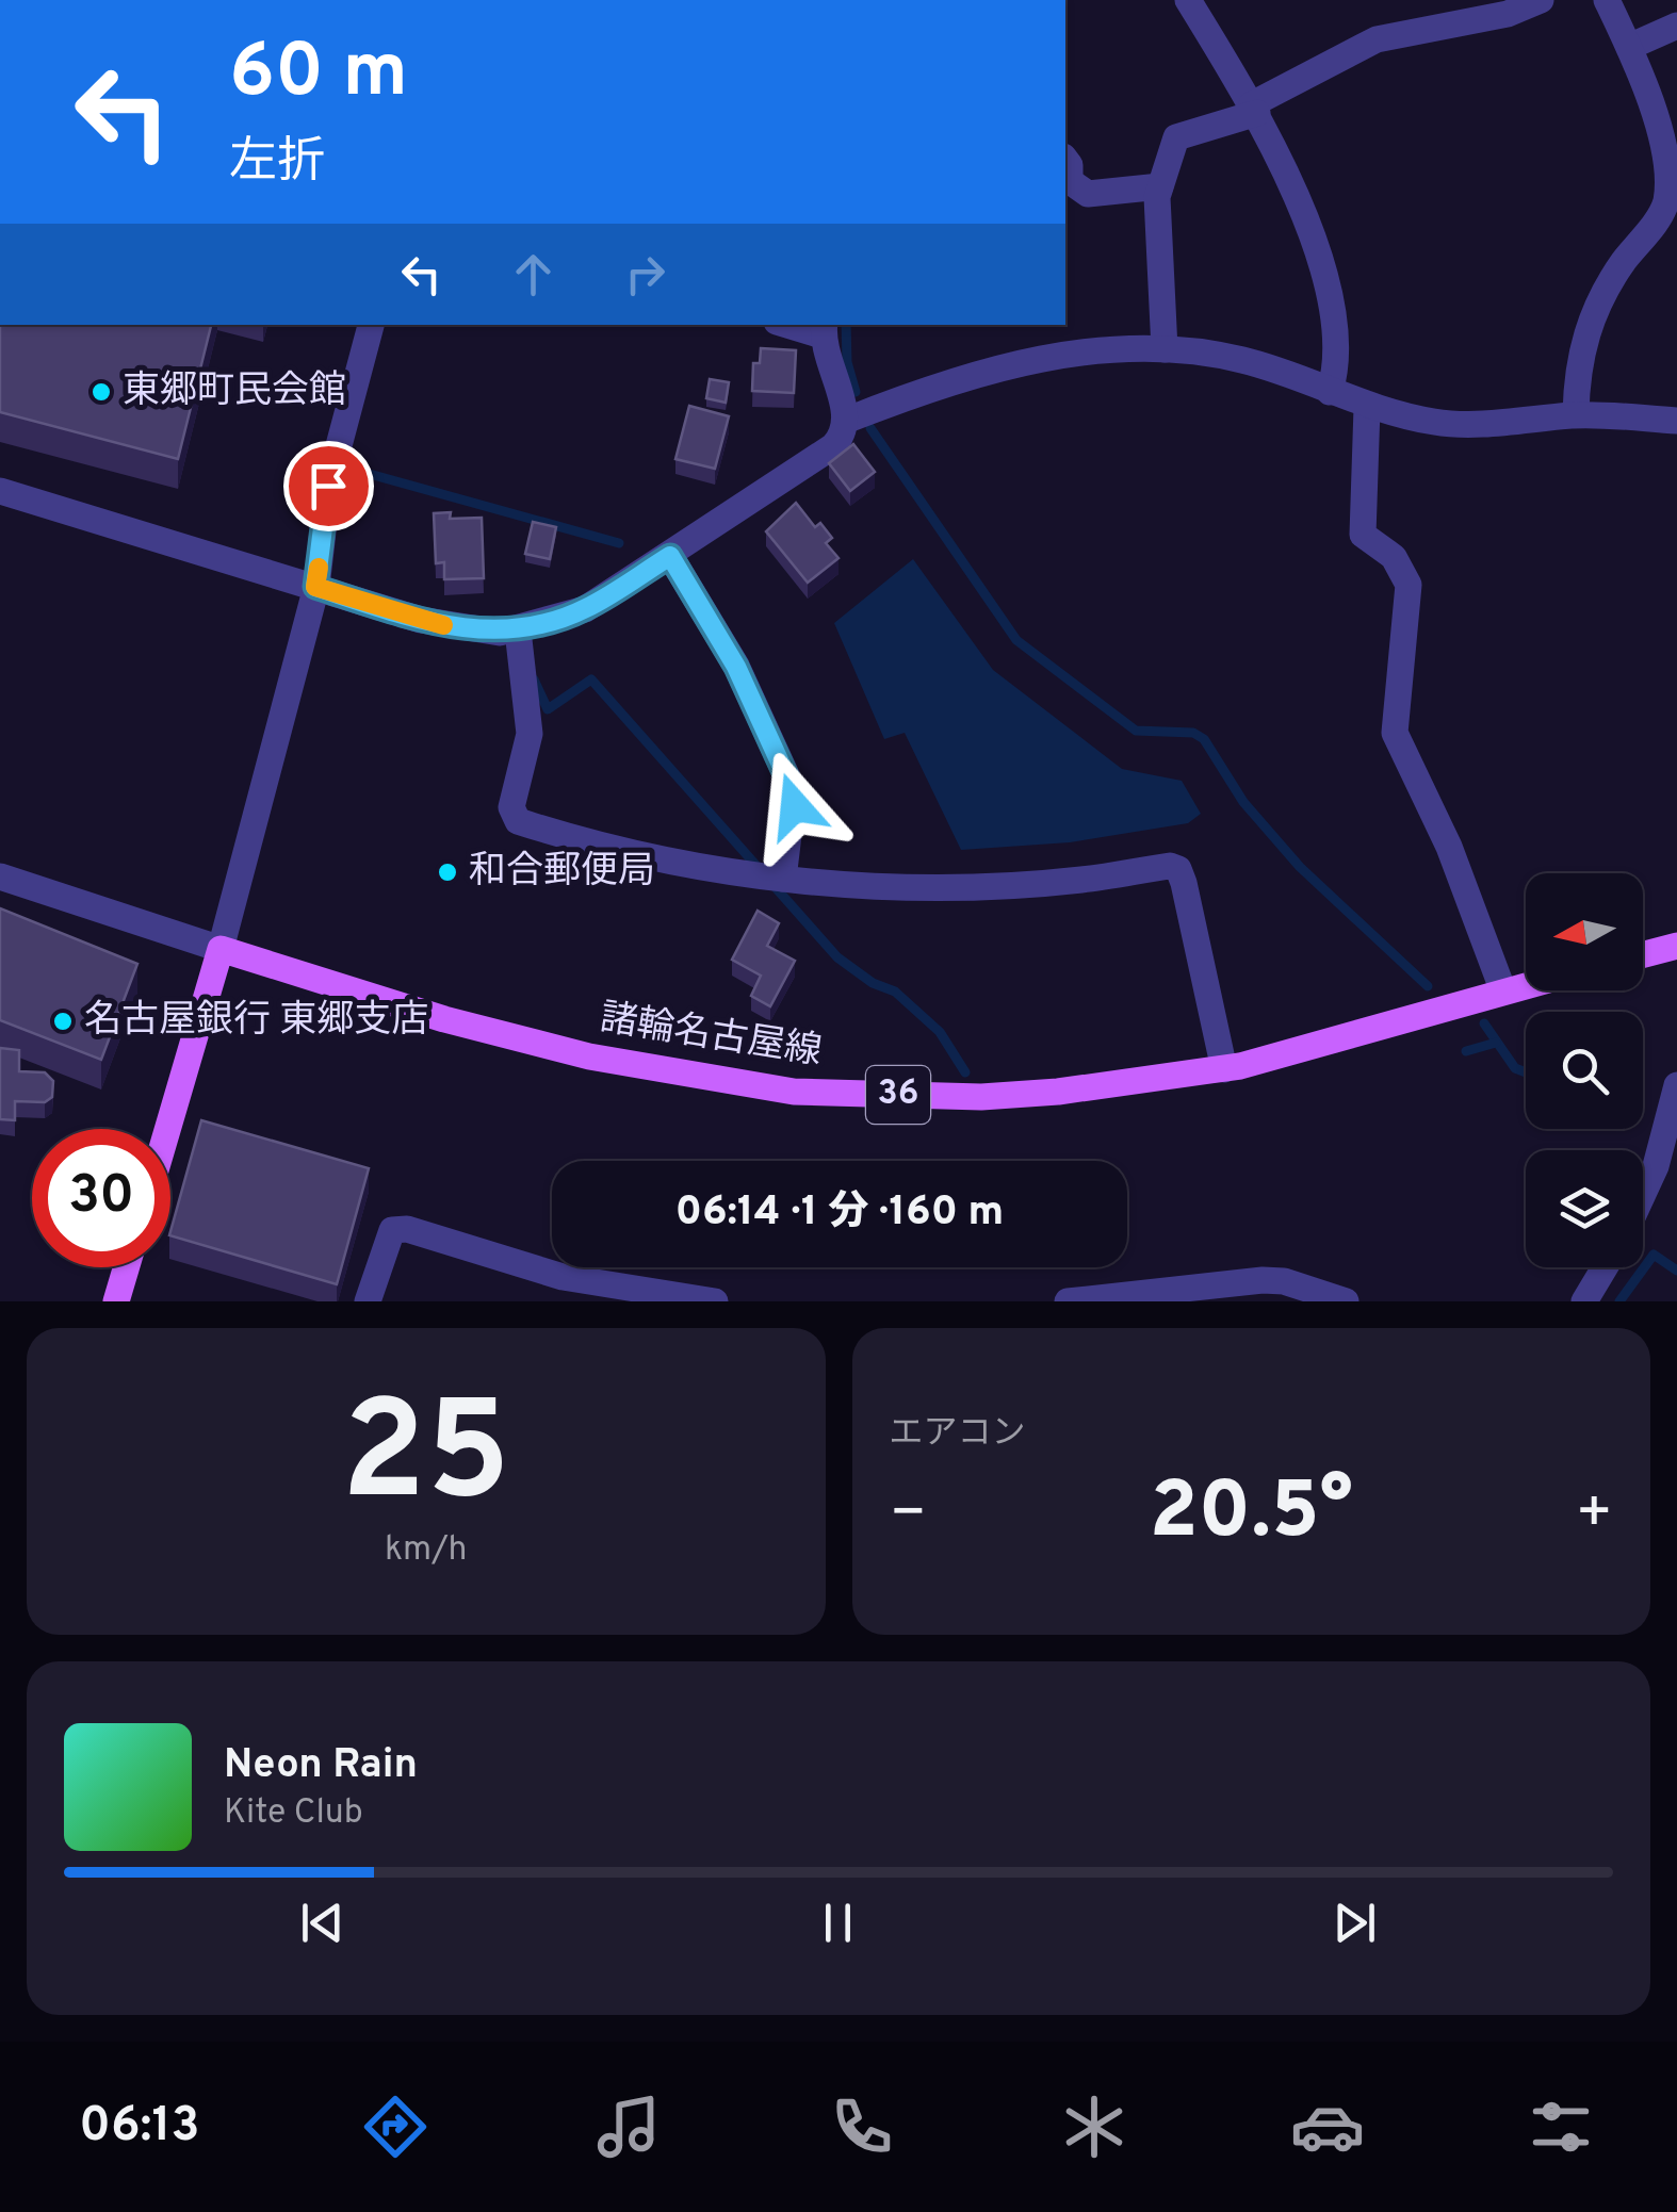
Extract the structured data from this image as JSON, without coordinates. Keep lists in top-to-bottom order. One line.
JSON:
{"streets":{"main road":["諸輪名古屋線","36"]},"places":["東郷町民会館","和合郵便局","名古屋銀行 東郷支店"],"north":"left","page":{"turn":["60 m","左折"],"limit":"30","trip":"06:14 · 1 分 · 160 m","tile":[["25","km/h"],"エアコン"],"heat":["−","20.5°","+"],"song":["Neon Rain","Kite Club"],"tabs":"06:13"}}
